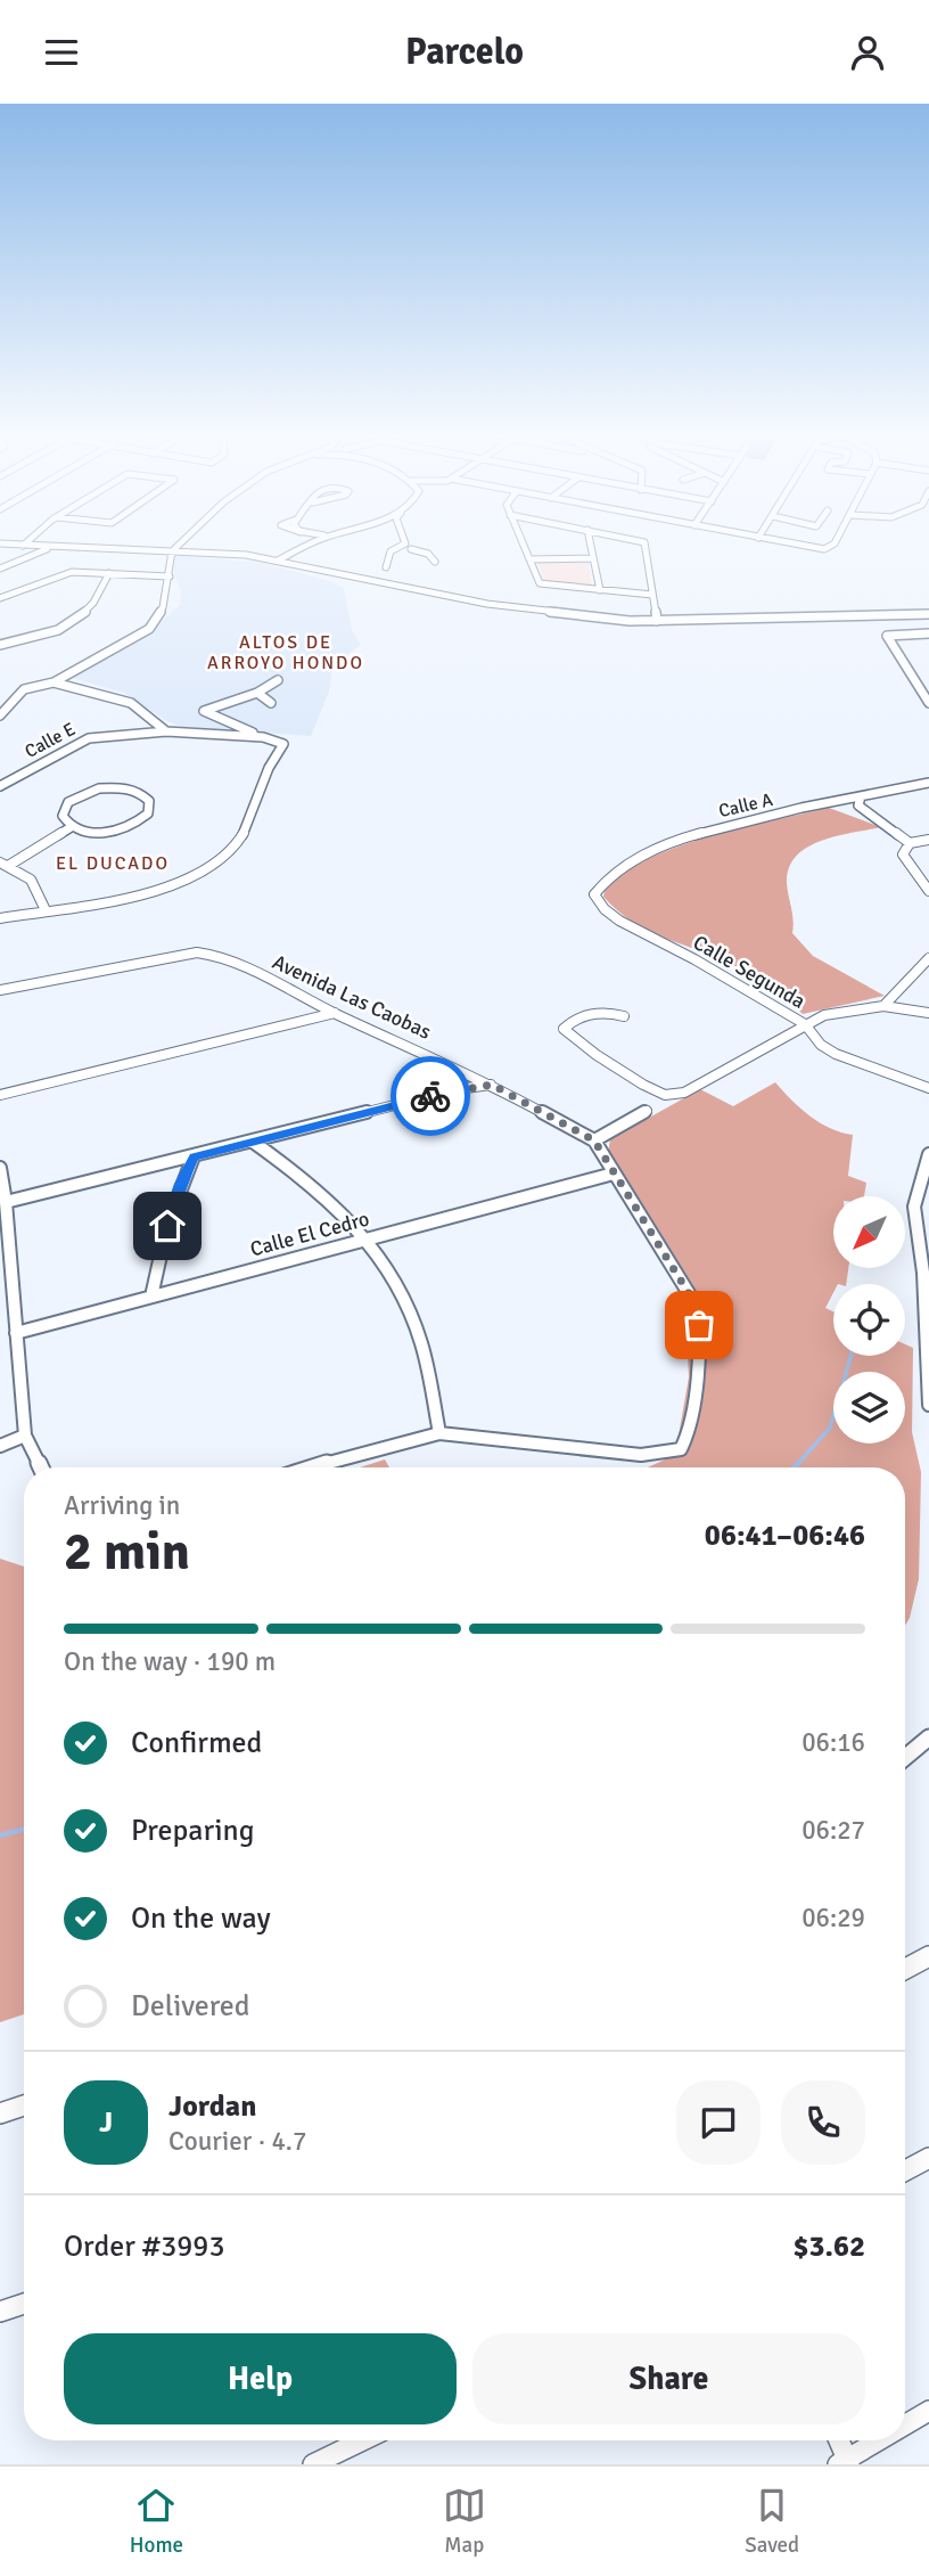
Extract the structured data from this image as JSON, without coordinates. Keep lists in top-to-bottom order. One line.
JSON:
{"streets":{"street":["Calle E","Calle A","Calle Segunda","Avenida Las Caobas","Calle El Cedro"]},"crossings":[["Calle A","Calle Segunda"]],"districts":["ALTOS DE ARROYO HONDO","EL DUCADO"],"north":"bottom left","page":{"header":"Parcelo","heading":["2 min","Arriving in","06:41–06:46"],"panel":["Jordan","Courier · 4.7","Order #3993","$3.62"],"bar":"On the way · 190 m","list":[["Confirmed","06:16"],["Preparing","06:27"],["On the way","06:29"],"Delivered"],"round":"J","buttons":["Help","Share"],"tabs":["Home","Map","Saved"]}}
